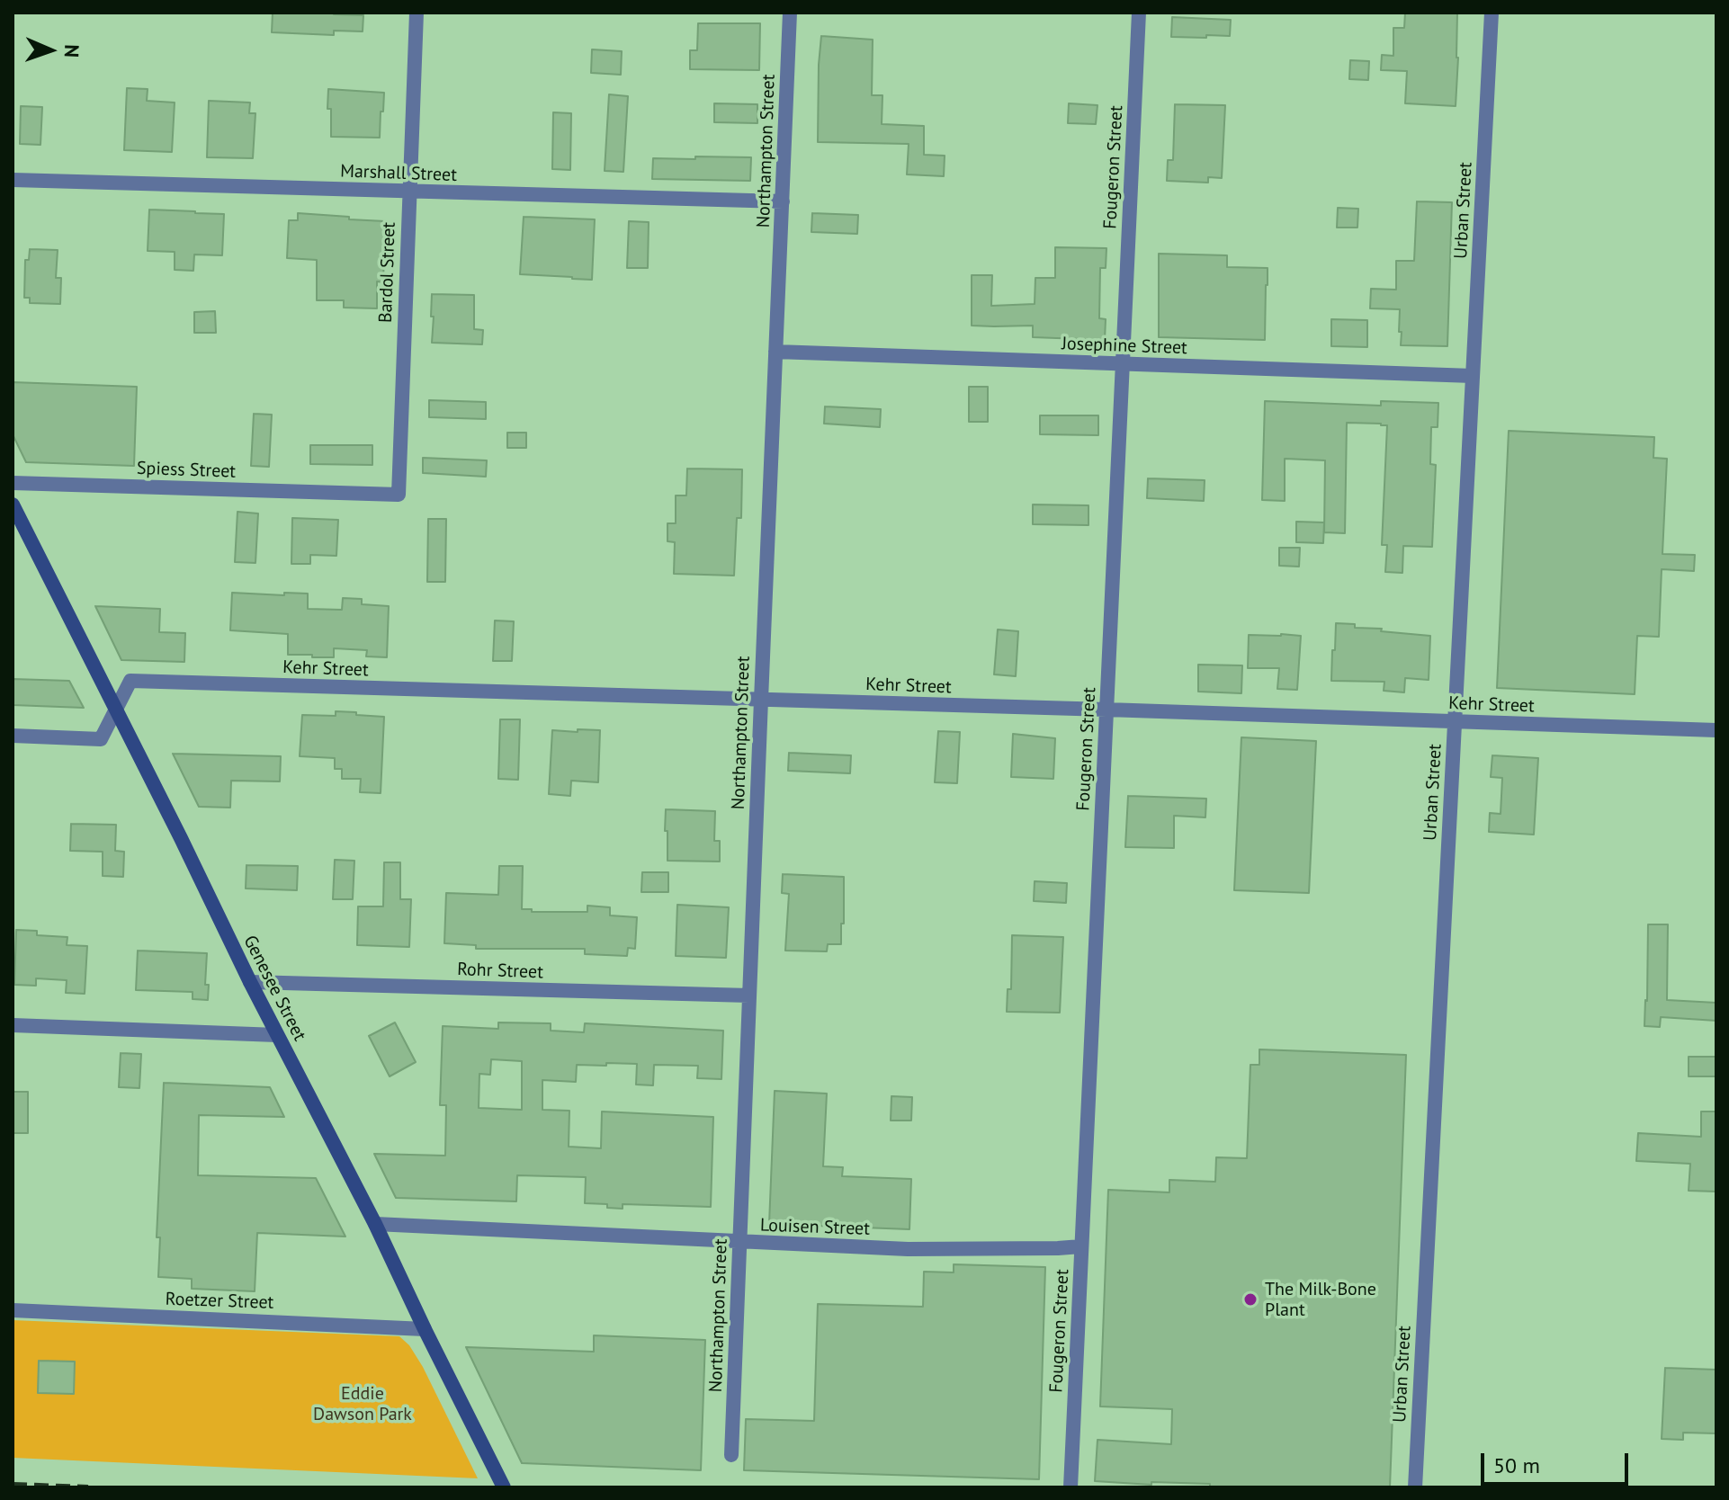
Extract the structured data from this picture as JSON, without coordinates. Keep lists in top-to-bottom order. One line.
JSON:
{"streets":{"main road":["Genesee Street"],"street":["Northampton Street","Fougeron Street","Marshall Street","Urban Street","Bardol Street","Josephine Street","Spiess Street","Kehr Street","Rohr Street","Louisen Street","Roetzer Street"]},"crossings":[["Northampton Street","Marshall Street"],["Northampton Street","Josephine Street"],["Northampton Street","Kehr Street"],["Northampton Street","Rohr Street"],["Northampton Street","Louisen Street"],["Fougeron Street","Josephine Street"],["Fougeron Street","Kehr Street"],["Fougeron Street","Louisen Street"],["Marshall Street","Bardol Street"],["Urban Street","Josephine Street"],["Urban Street","Kehr Street"],["Bardol Street","Spiess Street"],["Kehr Street","Genesee Street"],["Rohr Street","Genesee Street"],["Genesee Street","Louisen Street"],["Genesee Street","Roetzer Street"]],"parks":["Eddie Dawson Park"],"places":["The Milk-Bone Plant"],"scale_bar":"50 m","north":"right"}
